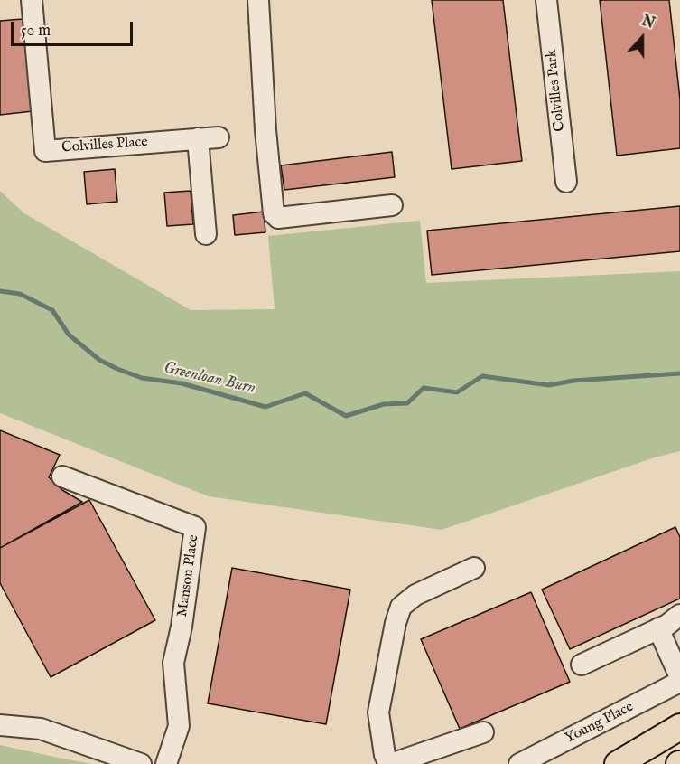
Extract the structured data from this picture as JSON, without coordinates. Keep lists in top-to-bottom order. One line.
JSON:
{"streets":{"street":["Colvilles Park","Colvilles Place","Manson Place","Young Place"]},"water":["Greenloan Burn"],"scale_bar":"50 m","north":"top"}
